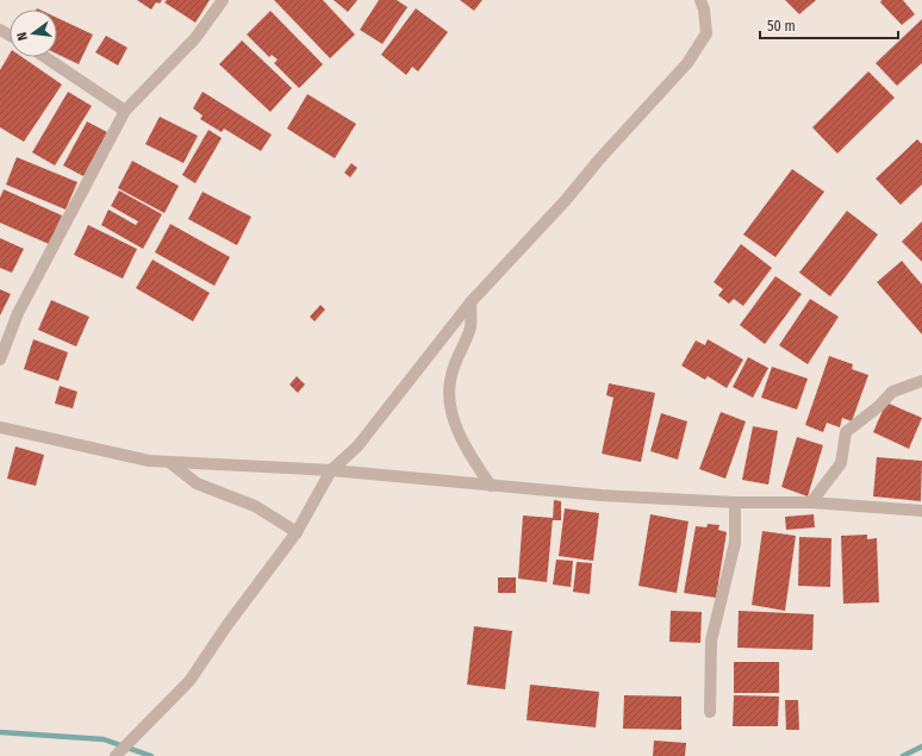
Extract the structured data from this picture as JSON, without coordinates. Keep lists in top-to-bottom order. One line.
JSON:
{"scale_bar":"50 m","north":"left"}
